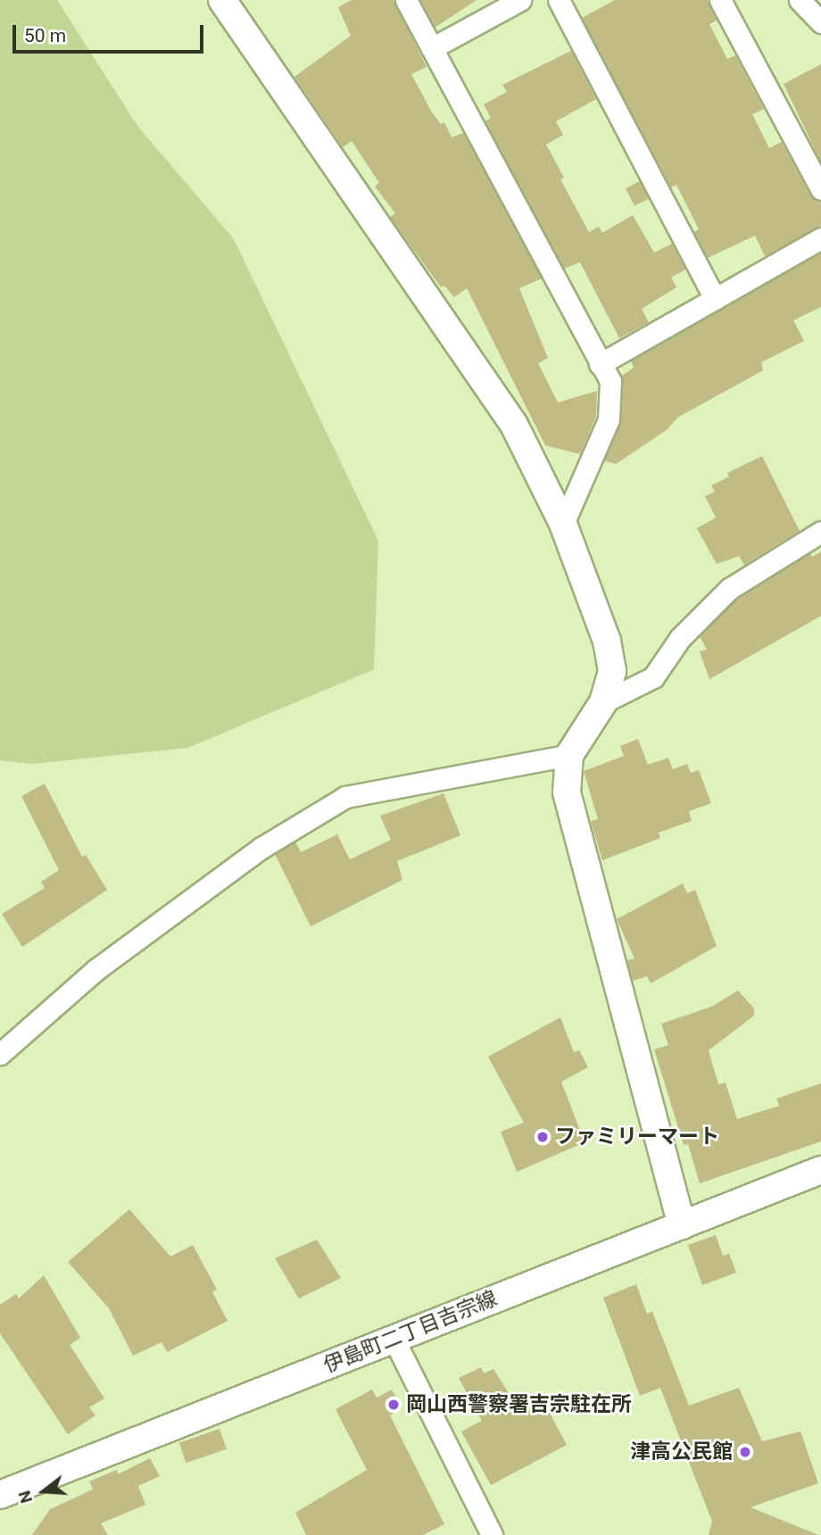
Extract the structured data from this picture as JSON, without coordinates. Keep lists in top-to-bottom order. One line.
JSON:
{"streets":{"street":["伊島町二丁目吉宗線"]},"places":["ファミリーマート","岡山西警察署吉宗駐在所","津高公民館"],"scale_bar":"50 m","north":"left"}
